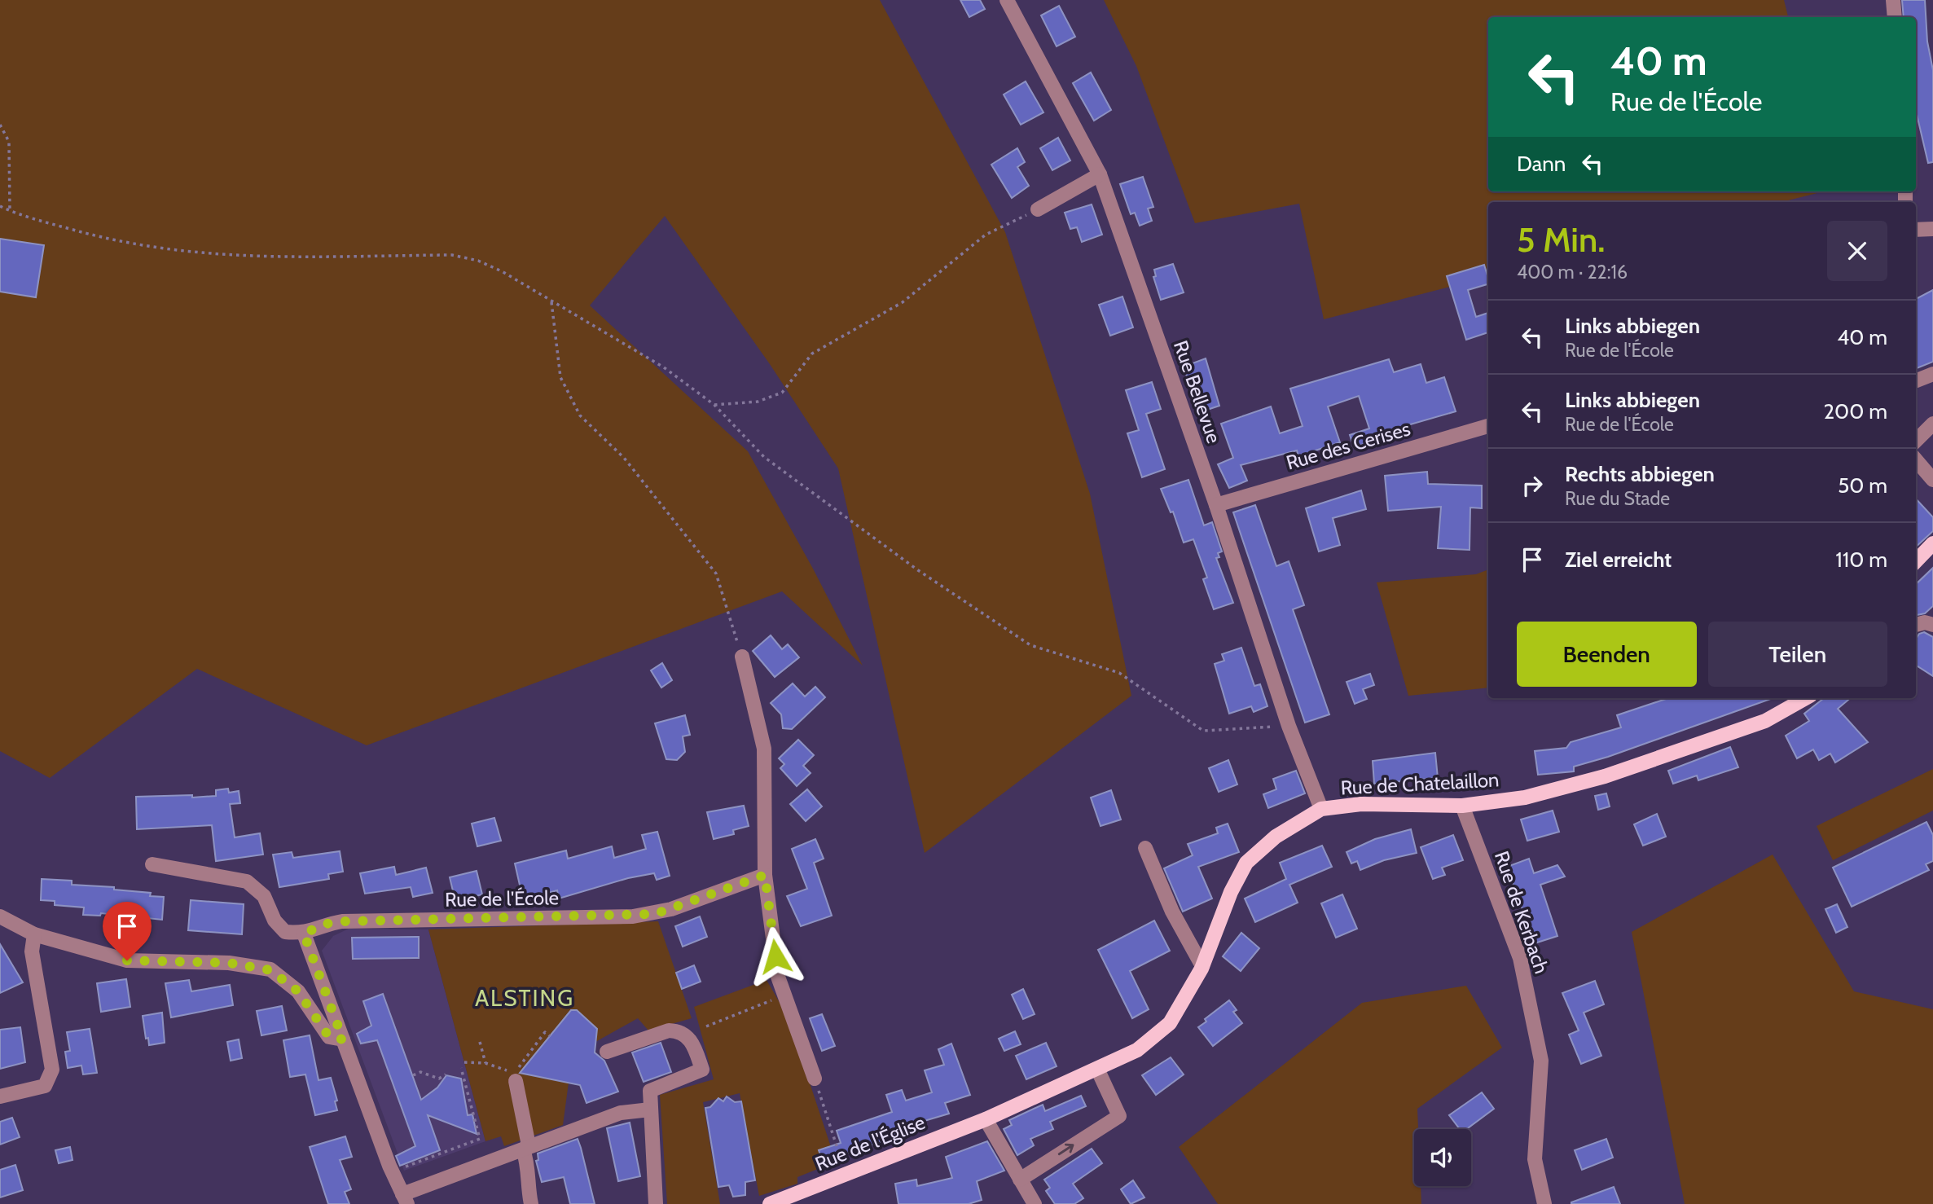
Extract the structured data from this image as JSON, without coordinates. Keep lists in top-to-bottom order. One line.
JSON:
{"streets":{"main road":["Rue de Chatelaillon","Rue de l'Église"],"street":["Rue Bellevue","Rue des Cerises","Rue de l'École","Rue de Kerbach"]},"crossings":[["Rue Bellevue","Rue des Cerises"],["Rue Bellevue","Rue de Chatelaillon"],["Rue de Chatelaillon","Rue de Kerbach"],["Rue de Chatelaillon","Rue de l'Église"]],"districts":["ALSTING"],"page":{"turn":["40 m","Rue de l'École"],"then":"Dann","heading":["5 Min.","400 m · 22:16"],"list":[{"name":"Links abbiegen","note":"Rue de l'École","value":"40 m"},{"name":"Links abbiegen","note":"Rue de l'École","value":"200 m"},{"name":"Rechts abbiegen","note":"Rue du Stade","value":"50 m"},{"name":"Ziel erreicht","value":"110 m"}],"buttons":["Beenden","Teilen"]}}
